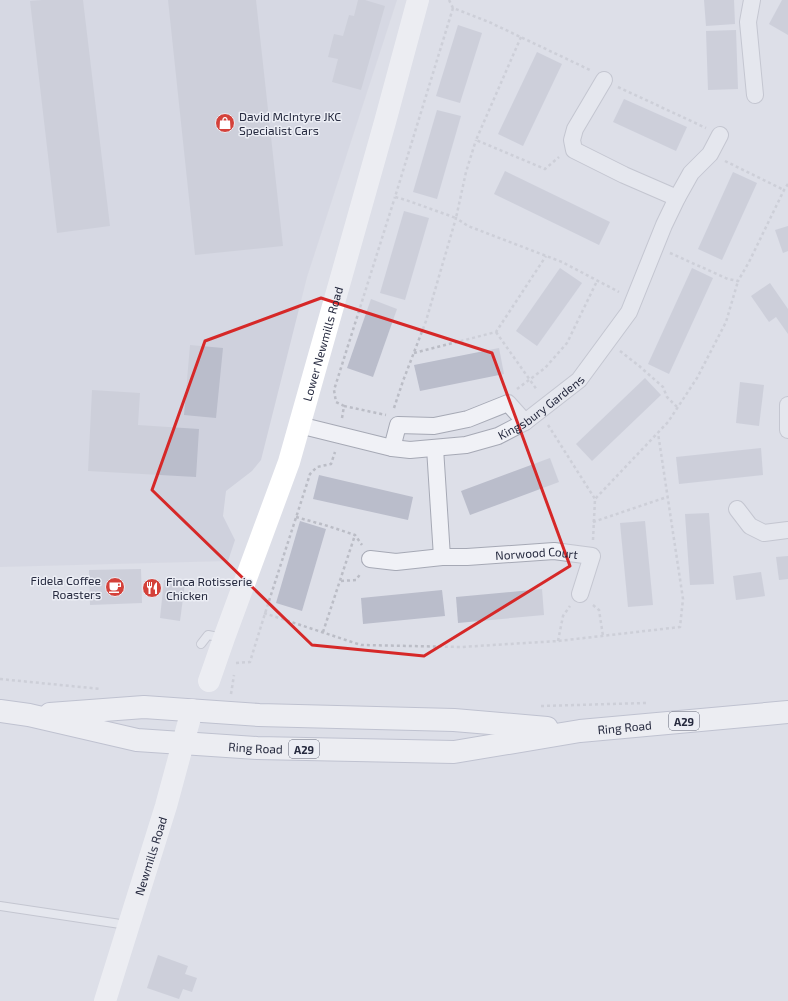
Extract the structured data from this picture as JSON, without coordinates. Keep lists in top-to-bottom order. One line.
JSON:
{"streets":{"main road":["Lower Newmills Road","A29","Ring Road","Newmills Road"],"street":["Kingsbury Gardens","Norwood Court"]},"crossings":[["Lower Newmills Road","Kingsbury Gardens"],["Ring Road","Newmills Road"]],"places":{"shop":["David McIntyre JKC Specialist Cars"],"cafe":["Fidela Coffee Roasters"],"restaurant":["Finca Rotisserie Chicken"]}}
